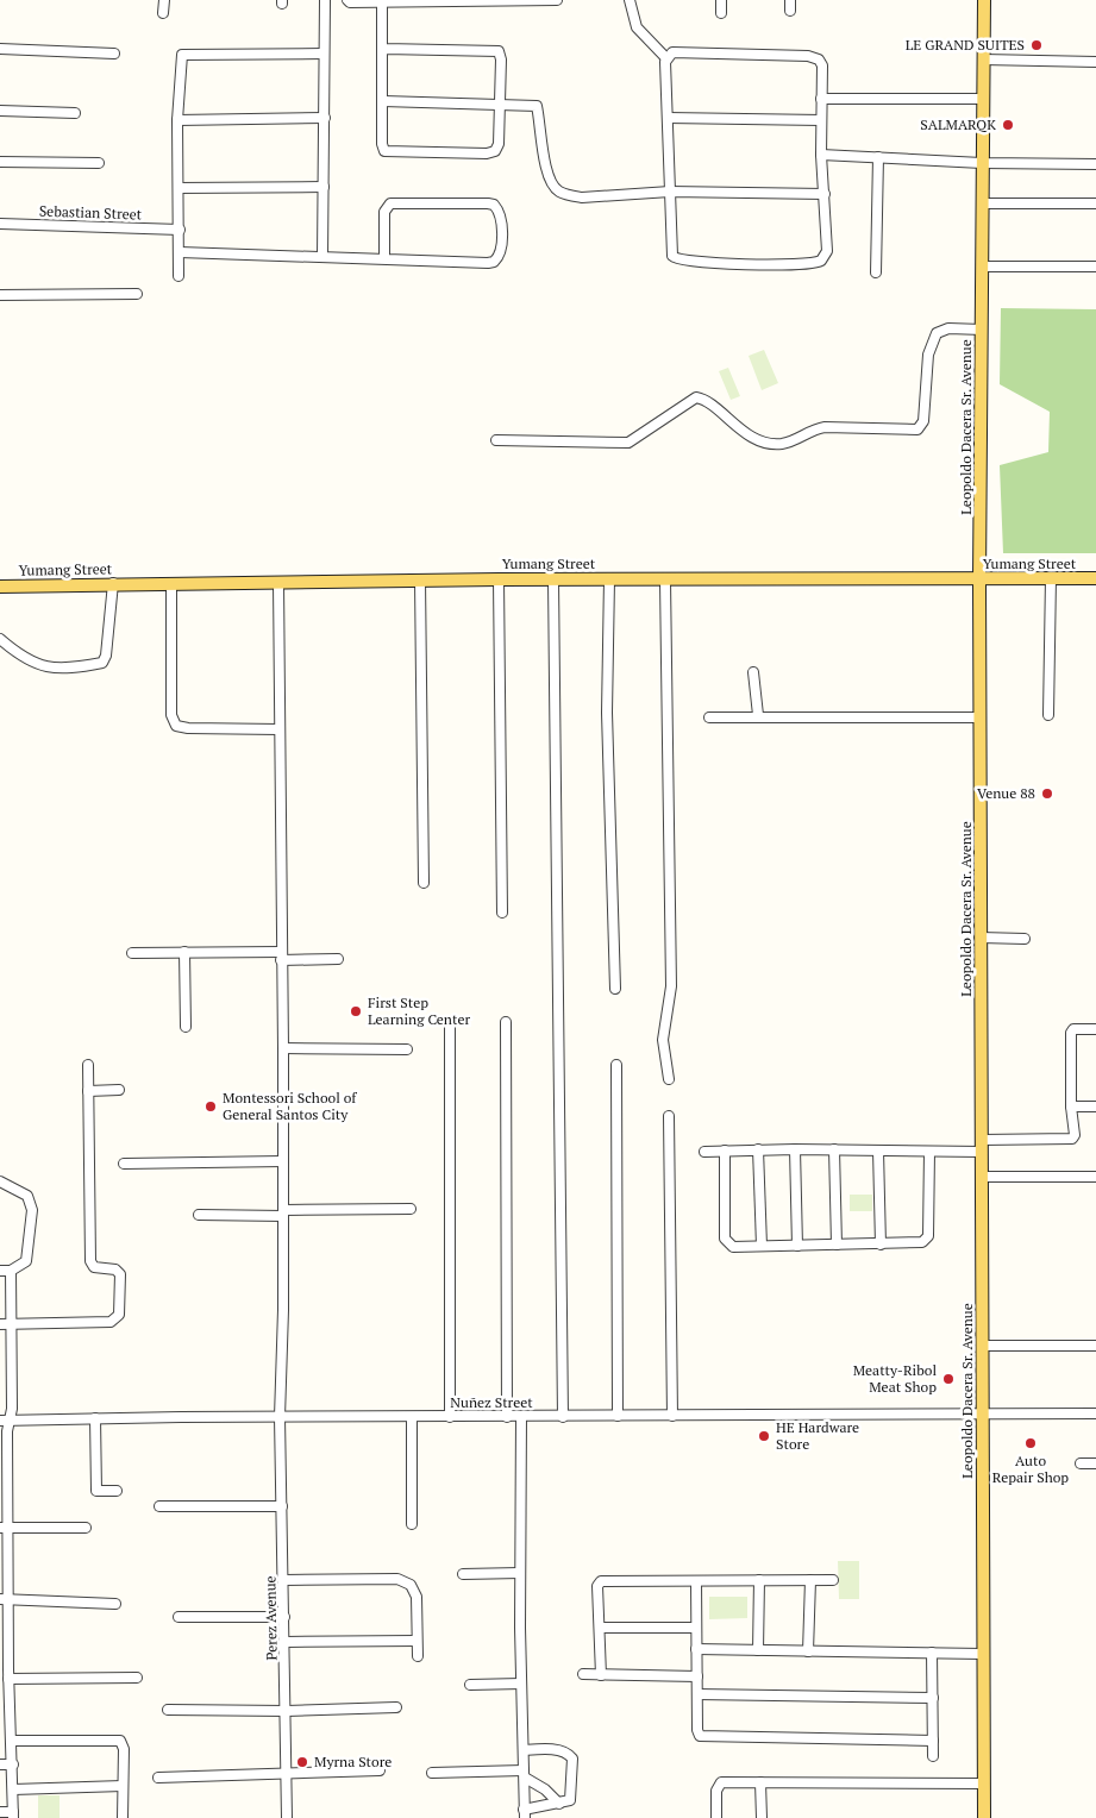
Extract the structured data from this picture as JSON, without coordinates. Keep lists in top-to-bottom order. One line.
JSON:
{"streets":{"main road":["Leopoldo Dacera Sr. Avenue","Yumang Street"],"street":["Sebastian Street","Nuñez Street","Perez Avenue"]},"crossings":[["Leopoldo Dacera Sr. Avenue","Yumang Street"],["Leopoldo Dacera Sr. Avenue","Nuñez Street"],["Yumang Street","Perez Avenue"],["Nuñez Street","Perez Avenue"]],"places":["LE GRAND SUITES","SALMARQK","Venue 88","First Step Learning Center","Montessori School of General Santos City","Meatty-Ribol Meat Shop","HE Hardware Store","Auto Repair Shop","Myrna Store"]}
